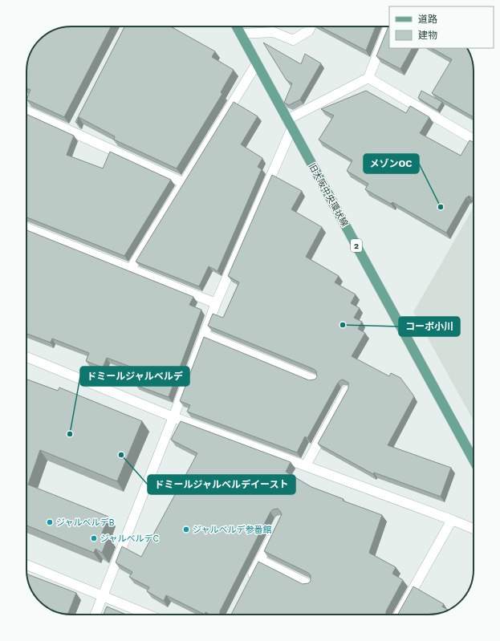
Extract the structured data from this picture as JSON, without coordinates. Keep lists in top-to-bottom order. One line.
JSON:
{"streets":{"main road":["旧大阪中央環状線","2"]},"places":["メゾンOC","コーポ小川","ドミールジャルベルデ","ドミールジャルベルデイースト","ジャルベルデB","ジャルベルデ参番館","ジャルベルデC"],"legend":["道路","建物"]}
